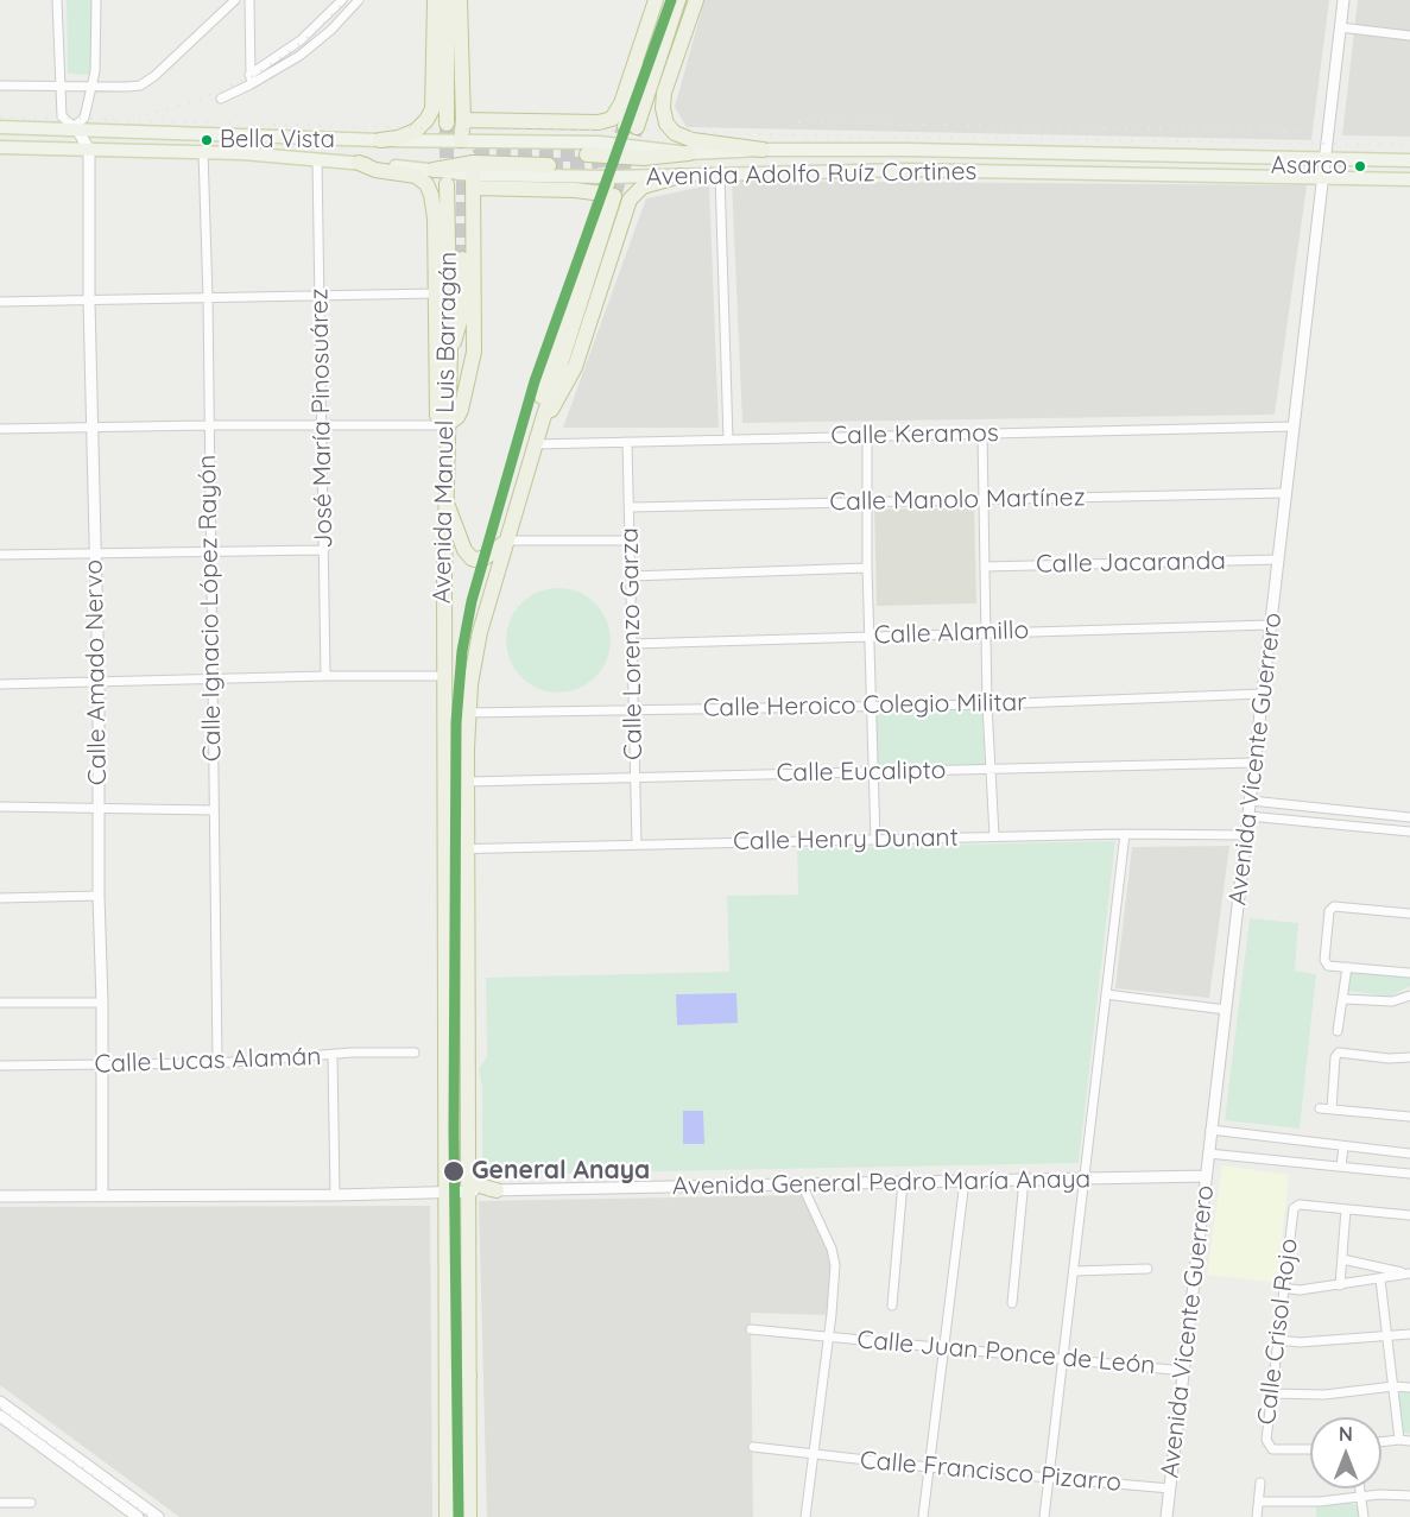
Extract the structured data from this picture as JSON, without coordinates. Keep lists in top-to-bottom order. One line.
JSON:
{"streets":{"highway":["Avenida Manuel Luis Barragán"],"main road":["Avenida Adolfo Ruíz Cortines"],"street":["José María Pinosuárez","Calle Keramos","Calle Manolo Martínez","Calle Jacaranda","Calle Ignacio López Rayón","Calle Alamillo","Calle Lorenzo Garza","Calle Amado Nervo","Calle Heroico Colegio Militar","Avenida Vicente Guerrero","Calle Eucalipto","Calle Henry Dunant","Calle Lucas Alamán","Avenida General Pedro María Anaya","Calle Crisol Rojo","Calle Juan Ponce de León","Calle Francisco Pizarro"]},"crossings":[["Avenida Adolfo Ruíz Cortines","José María Pinosuárez"],["Avenida Adolfo Ruíz Cortines","Calle Ignacio López Rayón"],["Avenida Adolfo Ruíz Cortines","Calle Amado Nervo"],["Avenida Adolfo Ruíz Cortines","Avenida Vicente Guerrero"],["Avenida Manuel Luis Barragán","Calle Henry Dunant"],["Avenida Manuel Luis Barragán","Avenida General Pedro María Anaya"],["Calle Keramos","Calle Lorenzo Garza"],["Calle Keramos","Avenida Vicente Guerrero"],["Calle Manolo Martínez","Calle Lorenzo Garza"],["Calle Manolo Martínez","Avenida Vicente Guerrero"],["Calle Jacaranda","Avenida Vicente Guerrero"],["Calle Ignacio López Rayón","Calle Lucas Alamán"],["Calle Alamillo","Calle Lorenzo Garza"],["Calle Alamillo","Avenida Vicente Guerrero"],["Calle Lorenzo Garza","Calle Heroico Colegio Militar"],["Calle Lorenzo Garza","Calle Eucalipto"],["Calle Lorenzo Garza","Calle Henry Dunant"],["Calle Amado Nervo","Calle Lucas Alamán"],["Calle Amado Nervo","Avenida General Pedro María Anaya"],["Calle Heroico Colegio Militar","Avenida Vicente Guerrero"],["Avenida Vicente Guerrero","Calle Eucalipto"],["Avenida Vicente Guerrero","Calle Henry Dunant"],["Avenida Vicente Guerrero","Avenida General Pedro María Anaya"],["Avenida Vicente Guerrero","Calle Juan Ponce de León"],["Avenida Vicente Guerrero","Calle Francisco Pizarro"]],"places":["Bella Vista","Asarco","General Anaya"],"north":"top"}
